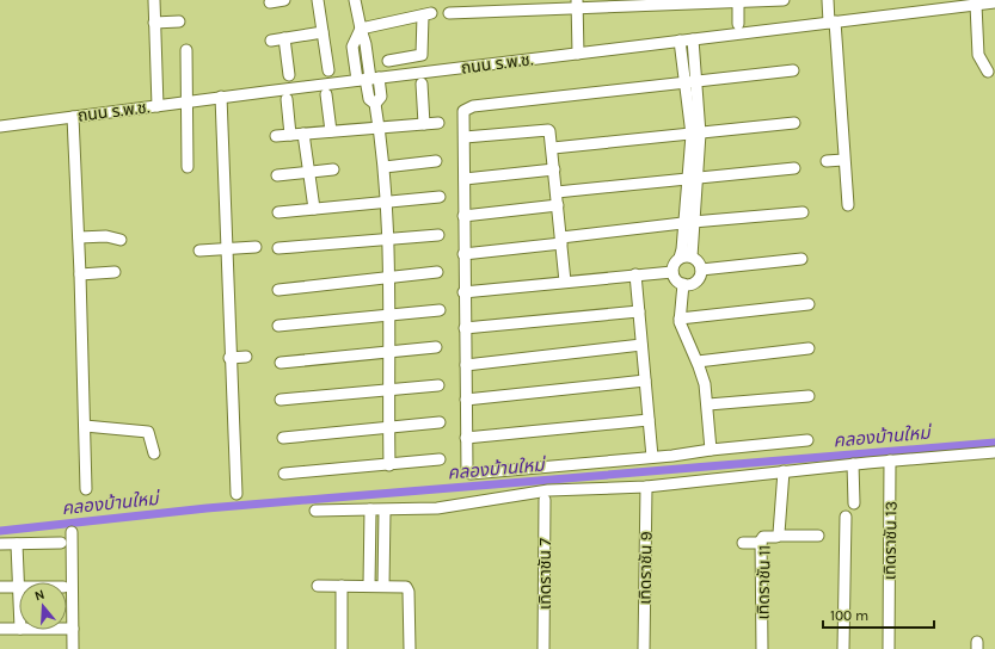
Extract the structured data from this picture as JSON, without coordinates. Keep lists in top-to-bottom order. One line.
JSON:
{"streets":{"street":["ถนน ร.พ.ช.","เทิดราชัน 13","เทิดราชัน 9","เทิดราชัน 7","เทิดราชัน 11"]},"water":["คลองบ้านใหม่"],"scale_bar":"100 m","north":"top"}
